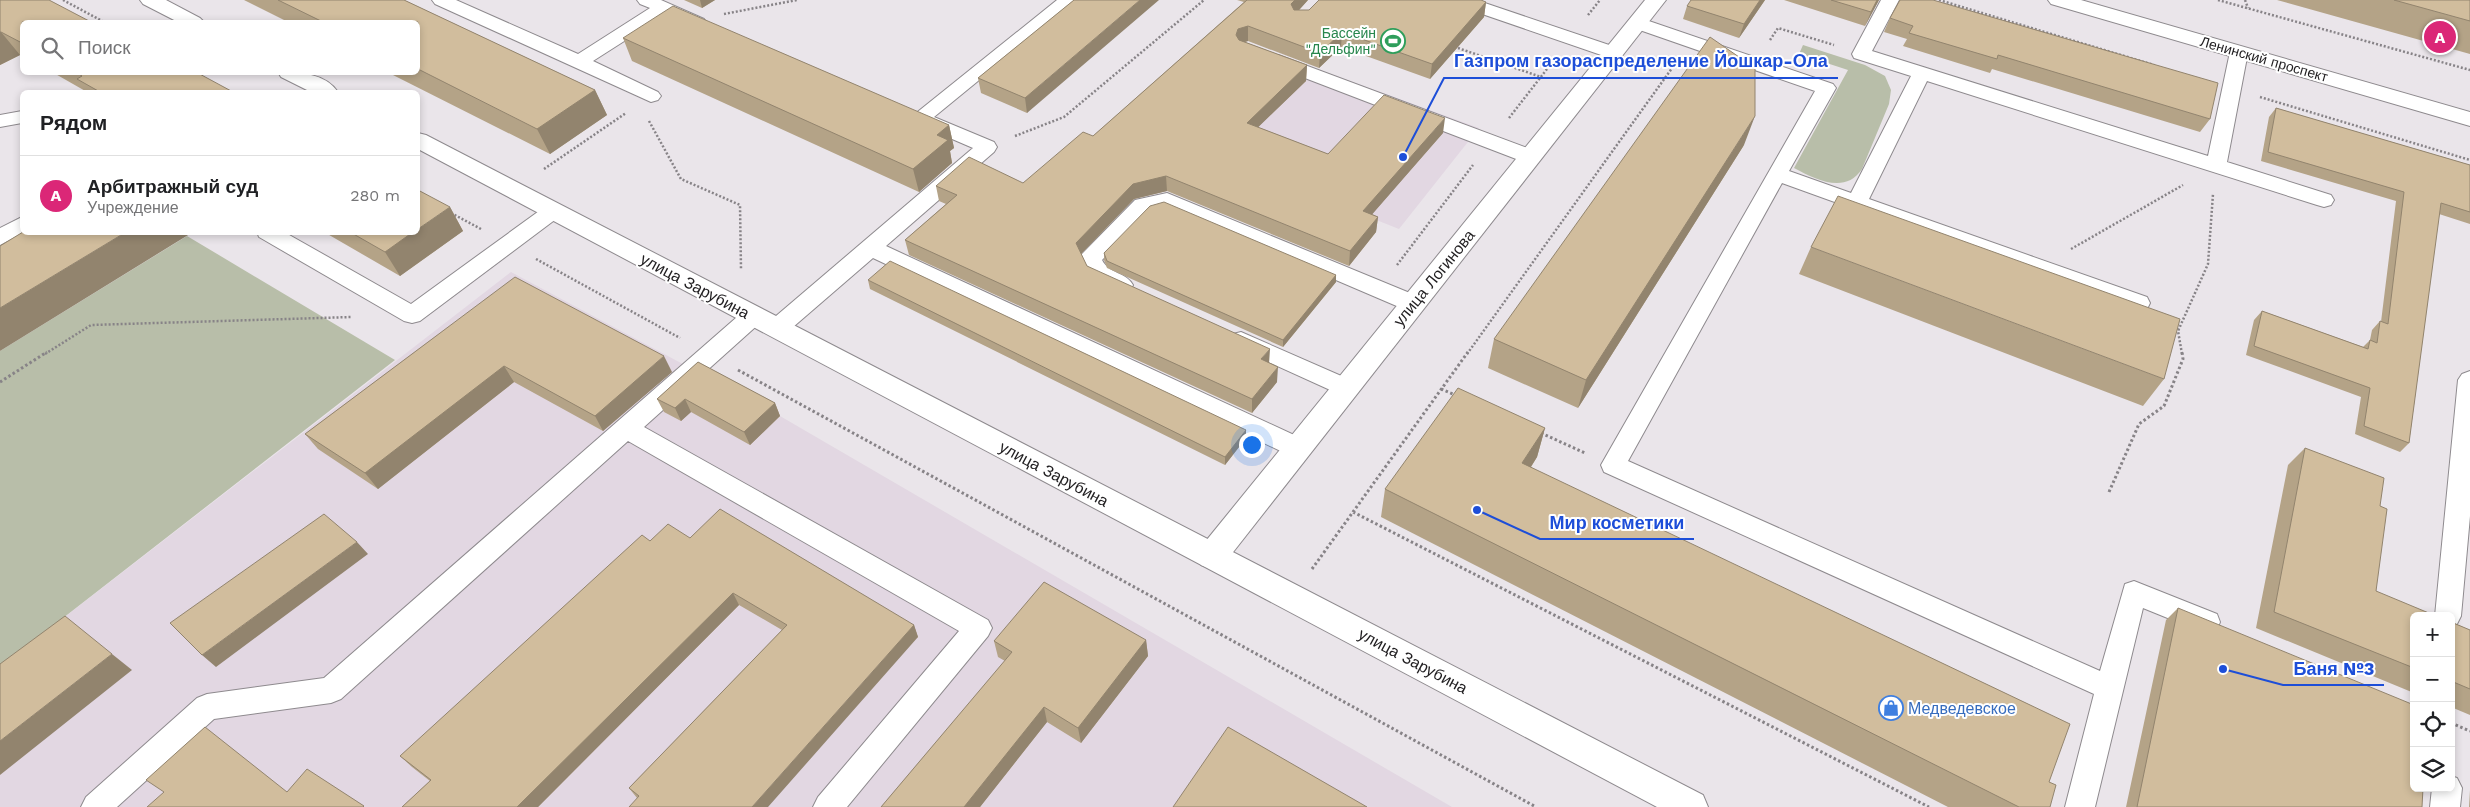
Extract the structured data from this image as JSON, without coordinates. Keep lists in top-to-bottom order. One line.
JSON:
{"streets":{"street":["Ленинский проспект","улица Логинова","улица Зарубина"]},"crossings":[["улица Логинова","улица Зарубина"]],"places":{"sports":["Бассейн \"Дельфин\""],"other":["Газпром газораспределение Йошкар-Ола","Мир косметики","Баня №3"],"shop":["Медведевское"]},"page":{"pins":"A","search":"Поиск","heading":"Рядом","list":[{"mark":"A","name":"Арбитражный суд","note":"Учреждение","value":"280 m"}],"map_buttons":["+","−"]}}
